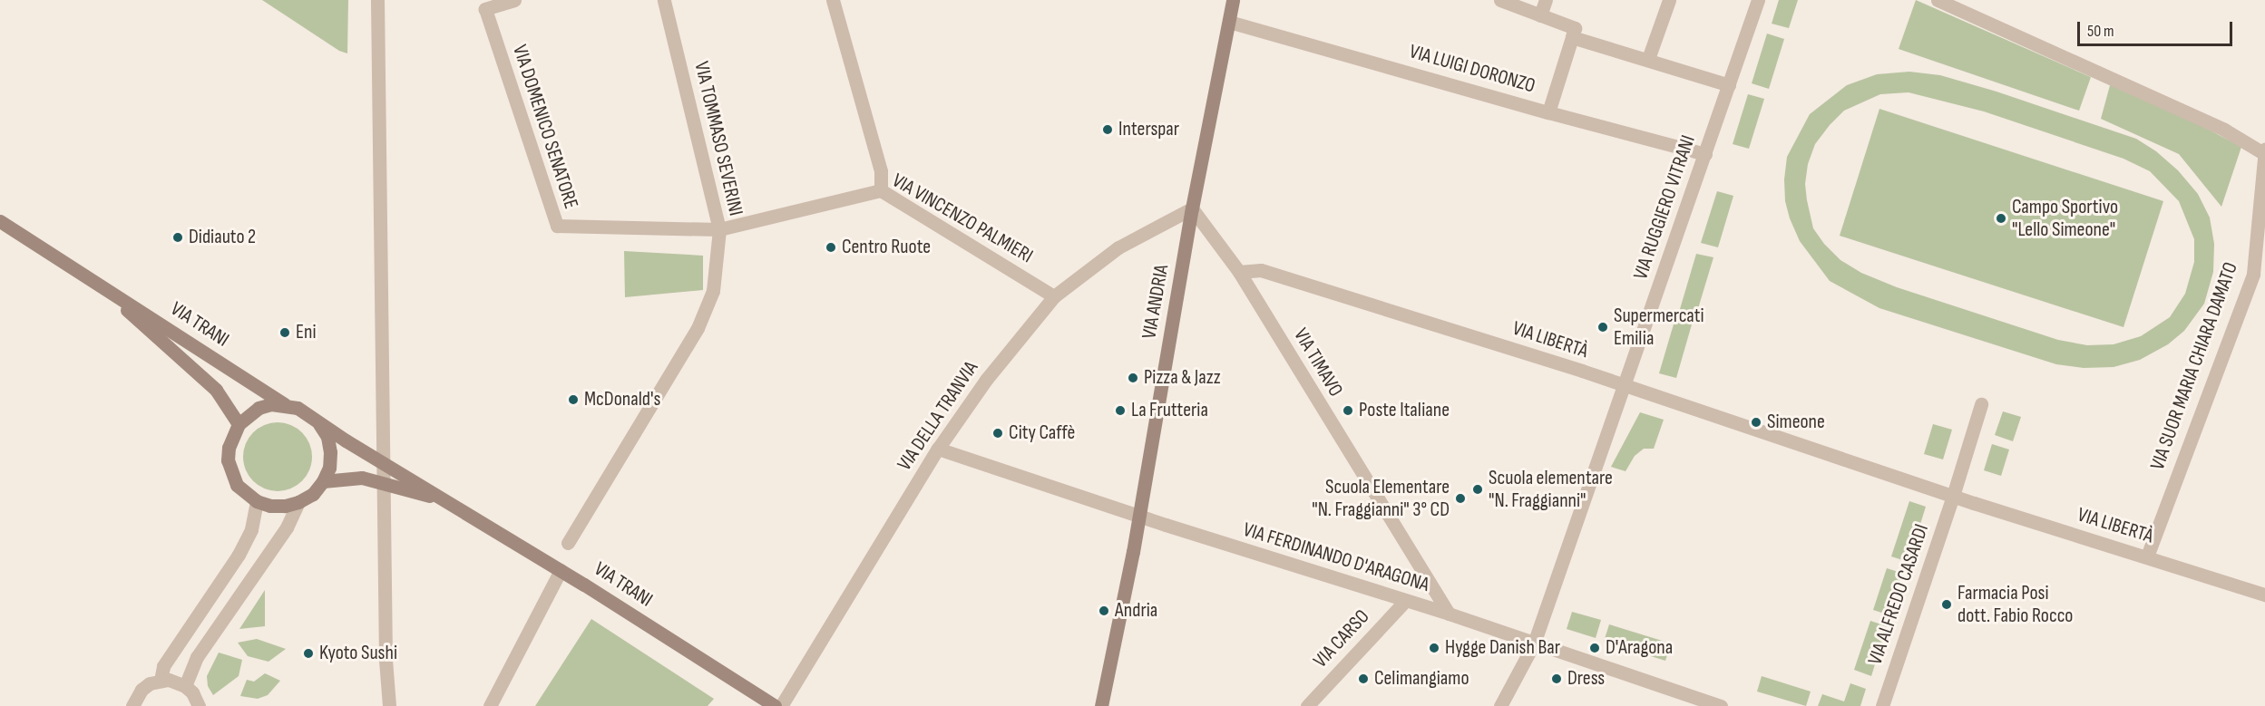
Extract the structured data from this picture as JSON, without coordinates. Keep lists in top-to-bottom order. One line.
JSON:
{"streets":{"main road":["VIA ANDRIA","VIA TRANI"],"street":["VIA LUIGI DORONZO","VIA DOMENICO SENATORE","VIA TOMMASO SEVERINI","VIA RUGGIERO VITRANI","VIA VINCENZO PALMIERI","VIA LIBERTÀ","VIA TIMAVO","VIA SUOR MARIA CHIARA DAMATO","VIA DELLA TRANVIA","VIA FERDINANDO D'ARAGONA","VIA ALFREDO CASARDI","VIA CARSO"]},"crossings":[["VIA LUIGI DORONZO","VIA RUGGIERO VITRANI"],["VIA LUIGI DORONZO","VIA ANDRIA"],["VIA DOMENICO SENATORE","VIA TOMMASO SEVERINI"],["VIA DOMENICO SENATORE","VIA VINCENZO PALMIERI"],["VIA TOMMASO SEVERINI","VIA VINCENZO PALMIERI"],["VIA RUGGIERO VITRANI","VIA LIBERTÀ"],["VIA RUGGIERO VITRANI","VIA FERDINANDO D'ARAGONA"],["VIA VINCENZO PALMIERI","VIA DELLA TRANVIA"],["VIA ANDRIA","VIA DELLA TRANVIA"],["VIA ANDRIA","VIA FERDINANDO D'ARAGONA"],["VIA LIBERTÀ","VIA TIMAVO"],["VIA LIBERTÀ","VIA SUOR MARIA CHIARA DAMATO"],["VIA LIBERTÀ","VIA ALFREDO CASARDI"],["VIA TIMAVO","VIA FERDINANDO D'ARAGONA"],["VIA DELLA TRANVIA","VIA FERDINANDO D'ARAGONA"],["VIA FERDINANDO D'ARAGONA","VIA CARSO"]],"places":["Interspar","Campo Sportivo \"Lello Simeone\"","Didiauto 2","Centro Ruote","Supermercati Emilia","Eni","Pizza & Jazz","McDonald's","La Frutteria","Poste Italiane","Simeone","City Caffè","Scuola elementare \"N. Fraggianni\"","Scuola Elementare \"N. Fraggianni\" 3° CD","Farmacia Posi dott. Fabio Rocco","Andria","Hygge Danish Bar","D'Aragona","Kyoto Sushi","Celimangiamo","Dress"],"scale_bar":"50 m"}
